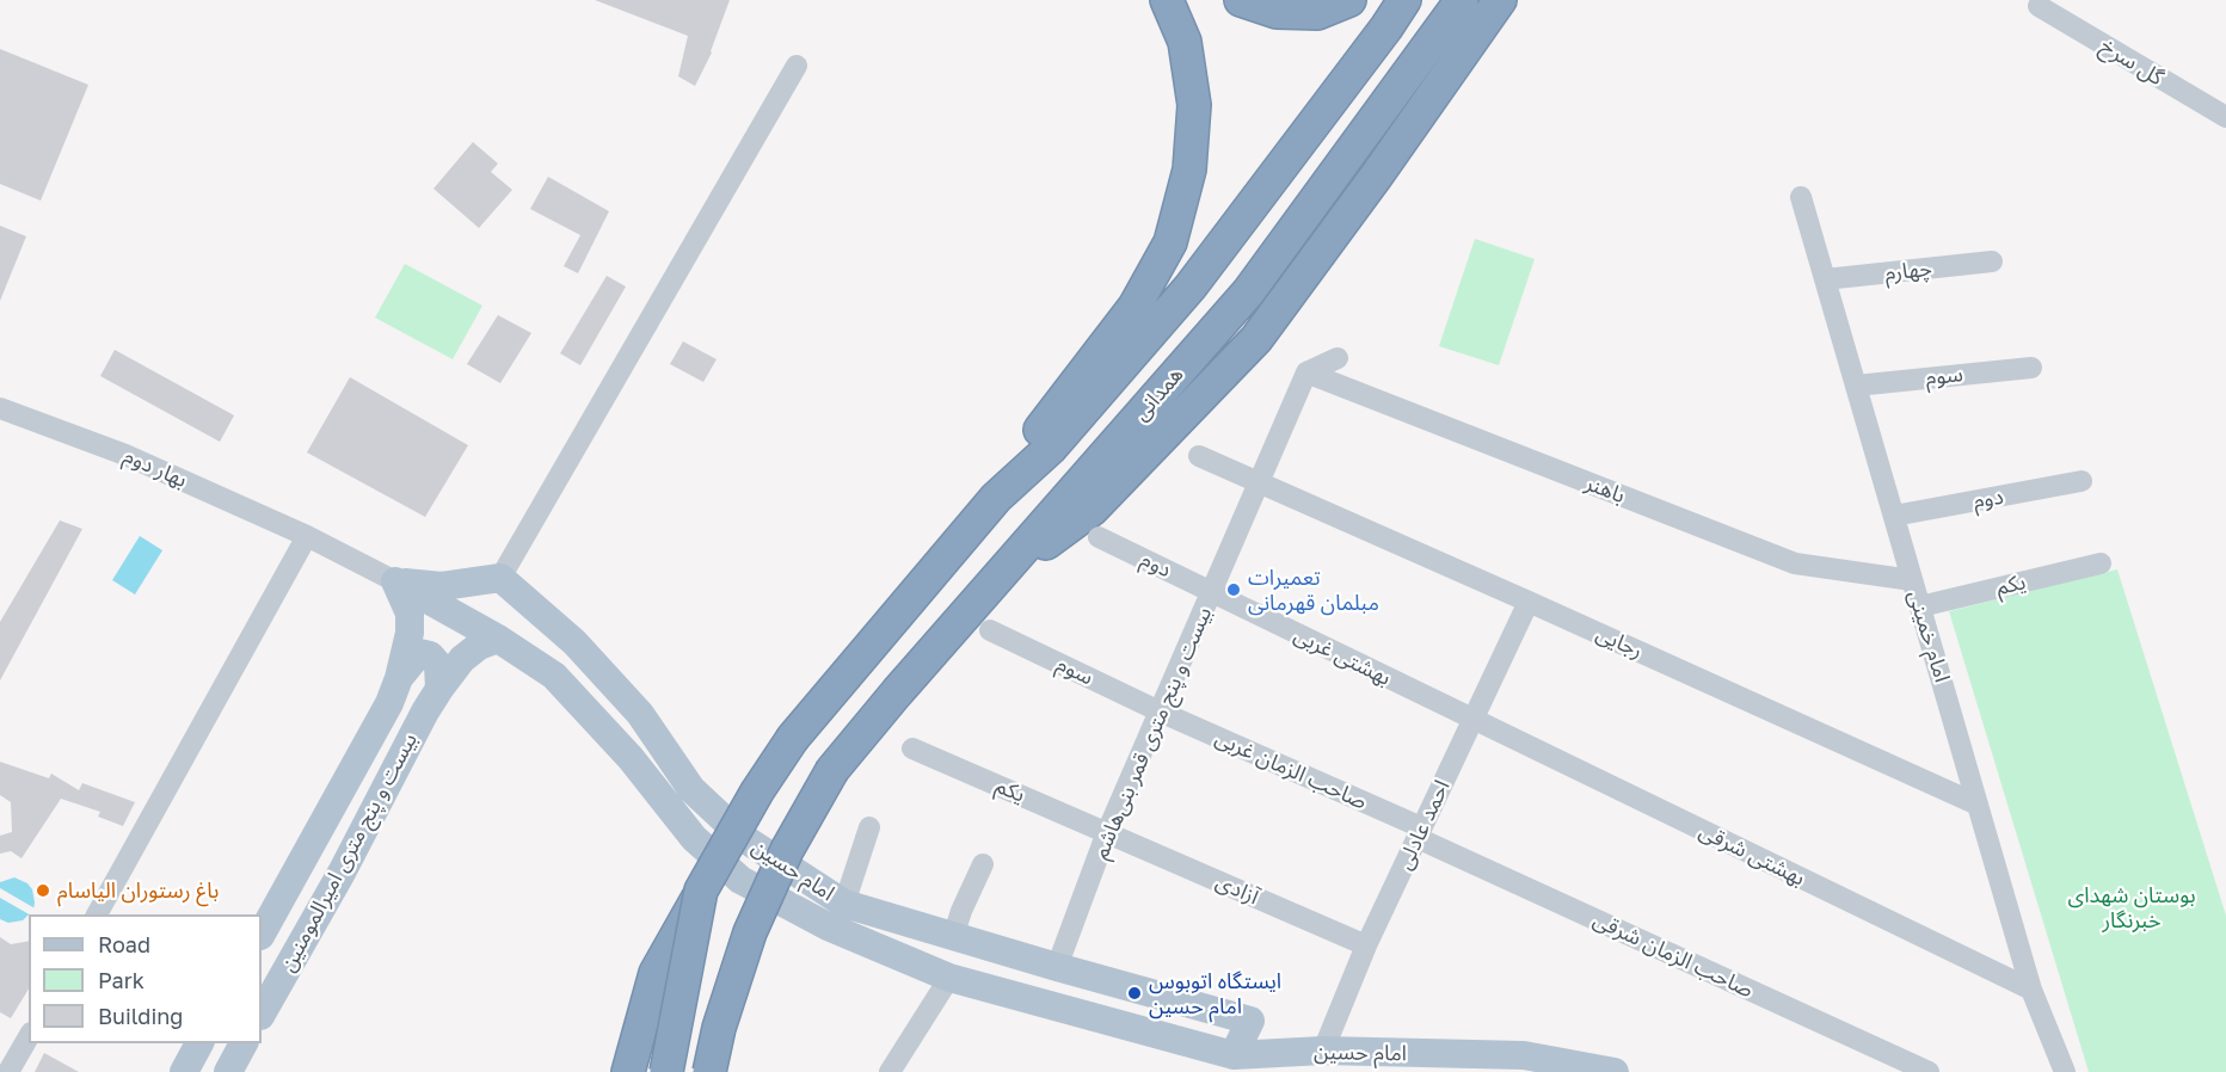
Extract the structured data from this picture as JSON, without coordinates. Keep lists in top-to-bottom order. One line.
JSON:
{"streets":{"highway":["همدانی"],"main road":["بیست و پنج متری امیرالمومنین","امام حسین"],"street":["گل سرخ","چهارم","سوم","بهار دوم","باهنر","دوم","یکم","امام خمینی","رجایی","بهشتی غربی","بیست و پنج متری قمر بنی‌هاشم","صاحب الزمان غربی","احمد عادلی","بهشتی شرقی","آزادی","صاحب الزمان شرقی"]},"crossings":[["چهارم","امام خمینی"],["سوم","امام خمینی"],["سوم","بیست و پنج متری قمر بنی‌هاشم"],["سوم","صاحب الزمان غربی"],["بهار دوم","امام حسین"],["باهنر","امام خمینی"],["باهنر","بیست و پنج متری قمر بنی‌هاشم"],["دوم","امام خمینی"],["دوم","بهشتی غربی"],["دوم","بیست و پنج متری قمر بنی‌هاشم"],["یکم","امام خمینی"],["یکم","بیست و پنج متری قمر بنی‌هاشم"],["یکم","آزادی"],["امام خمینی","رجایی"],["امام خمینی","بهشتی شرقی"],["رجایی","بیست و پنج متری قمر بنی‌هاشم"],["رجایی","احمد عادلی"],["بهشتی غربی","بیست و پنج متری قمر بنی‌هاشم"],["بهشتی غربی","احمد عادلی"],["بهشتی غربی","بهشتی شرقی"],["بیست و پنج متری قمر بنی‌هاشم","صاحب الزمان غربی"],["بیست و پنج متری قمر بنی‌هاشم","امام حسین"],["بیست و پنج متری قمر بنی‌هاشم","آزادی"],["صاحب الزمان غربی","احمد عادلی"],["صاحب الزمان غربی","صاحب الزمان شرقی"],["احمد عادلی","بهشتی شرقی"],["احمد عادلی","امام حسین"],["احمد عادلی","آزادی"],["احمد عادلی","صاحب الزمان شرقی"],["بیست و پنج متری امیرالمومنین","امام حسین"]],"parks":["بوستان شهدای خبرنگار"],"places":["تعمیرات مبلمان قهرمانی","باغ رستوران الیاسام","ایستگاه اتوبوس امام حسین"],"legend":["Road","Park","Building"]}
